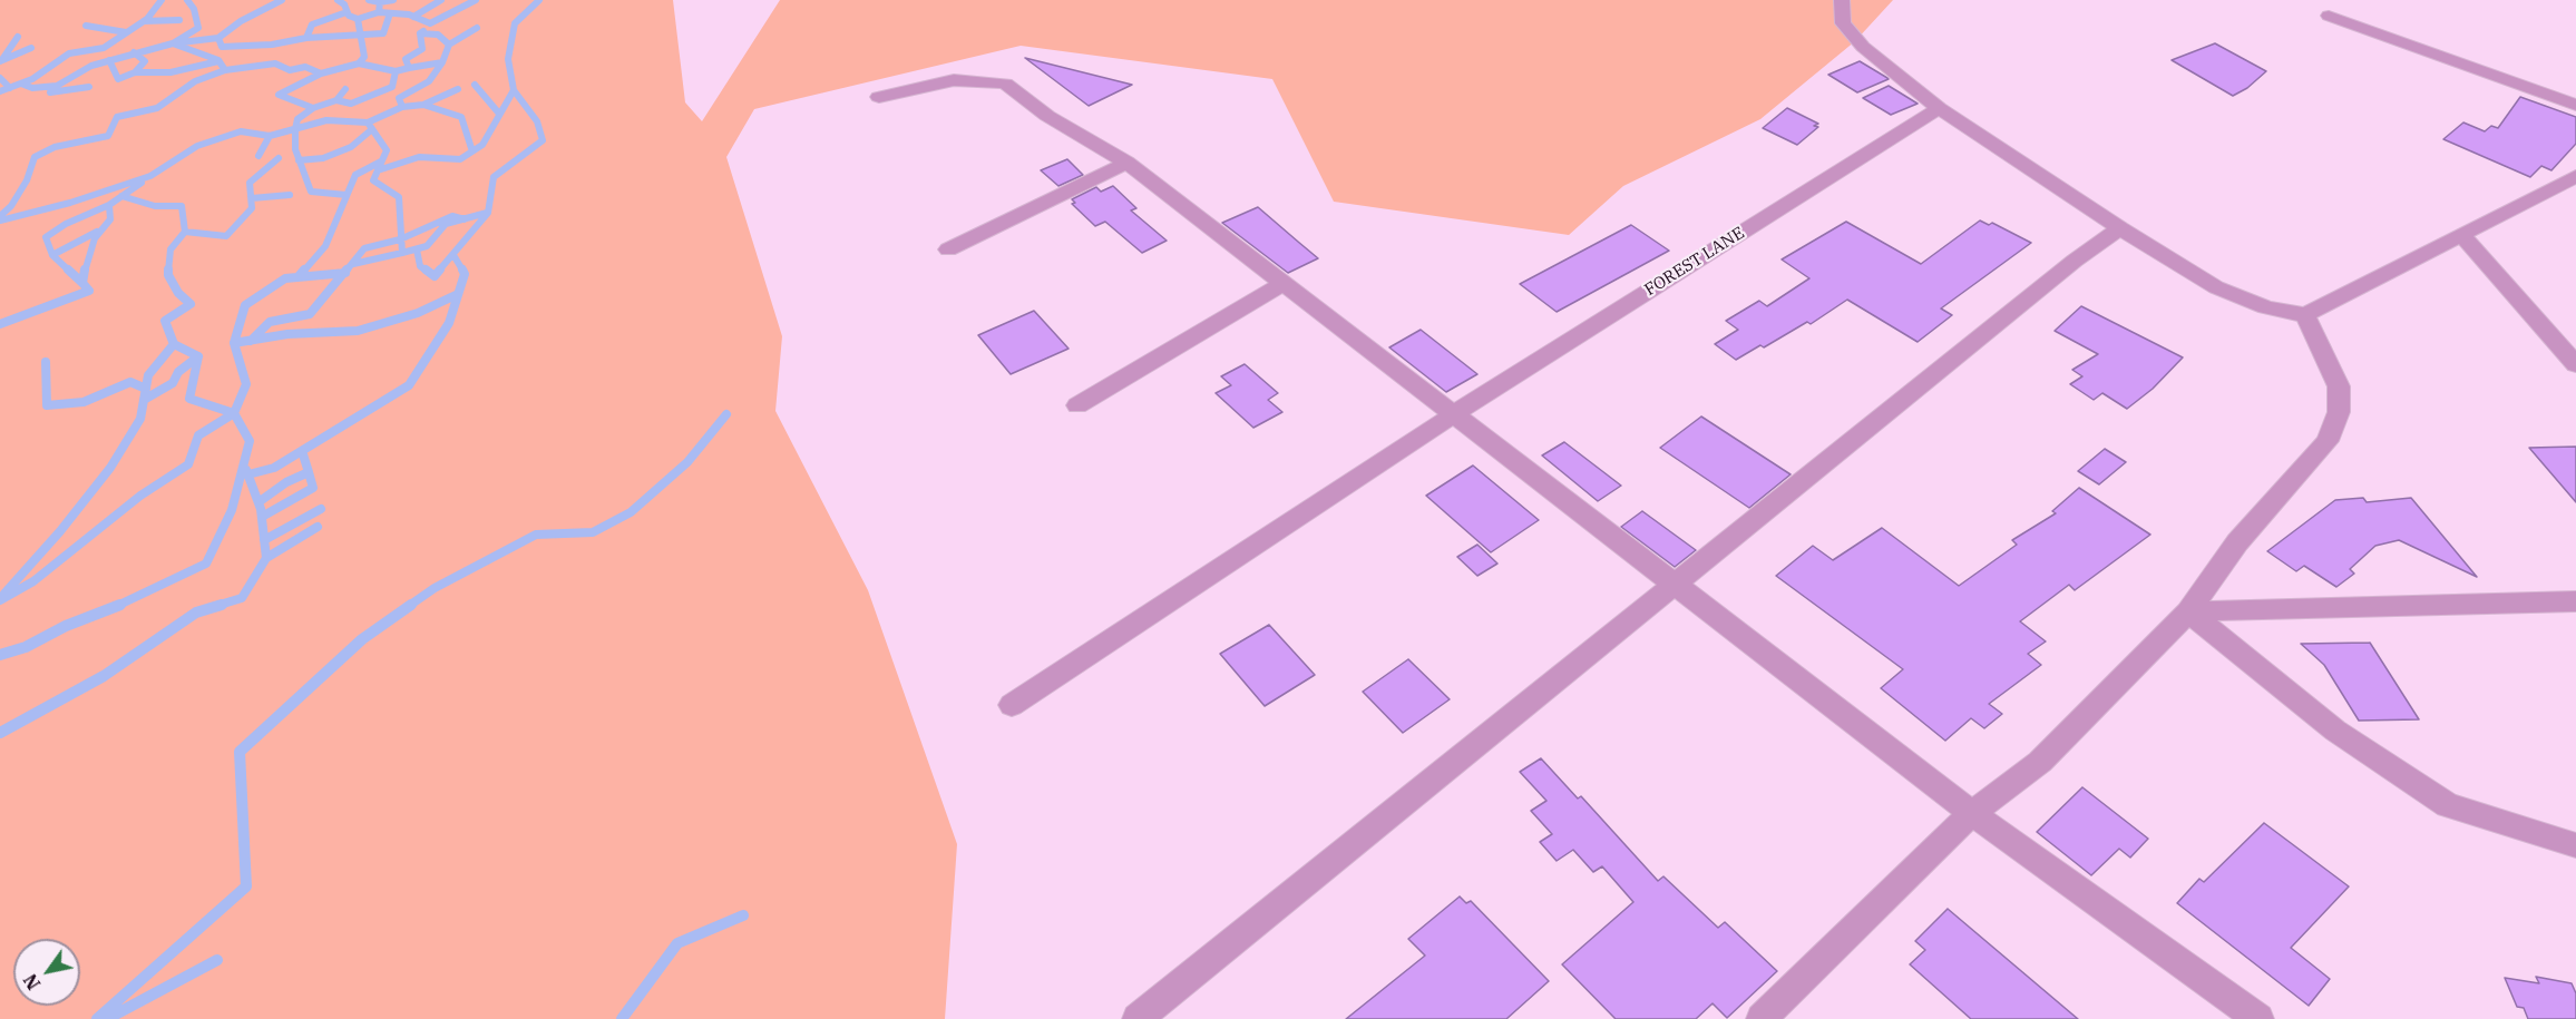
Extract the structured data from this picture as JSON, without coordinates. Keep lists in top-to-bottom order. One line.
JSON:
{"streets":{"street":["FOREST LANE"]},"north":"bottom left"}
